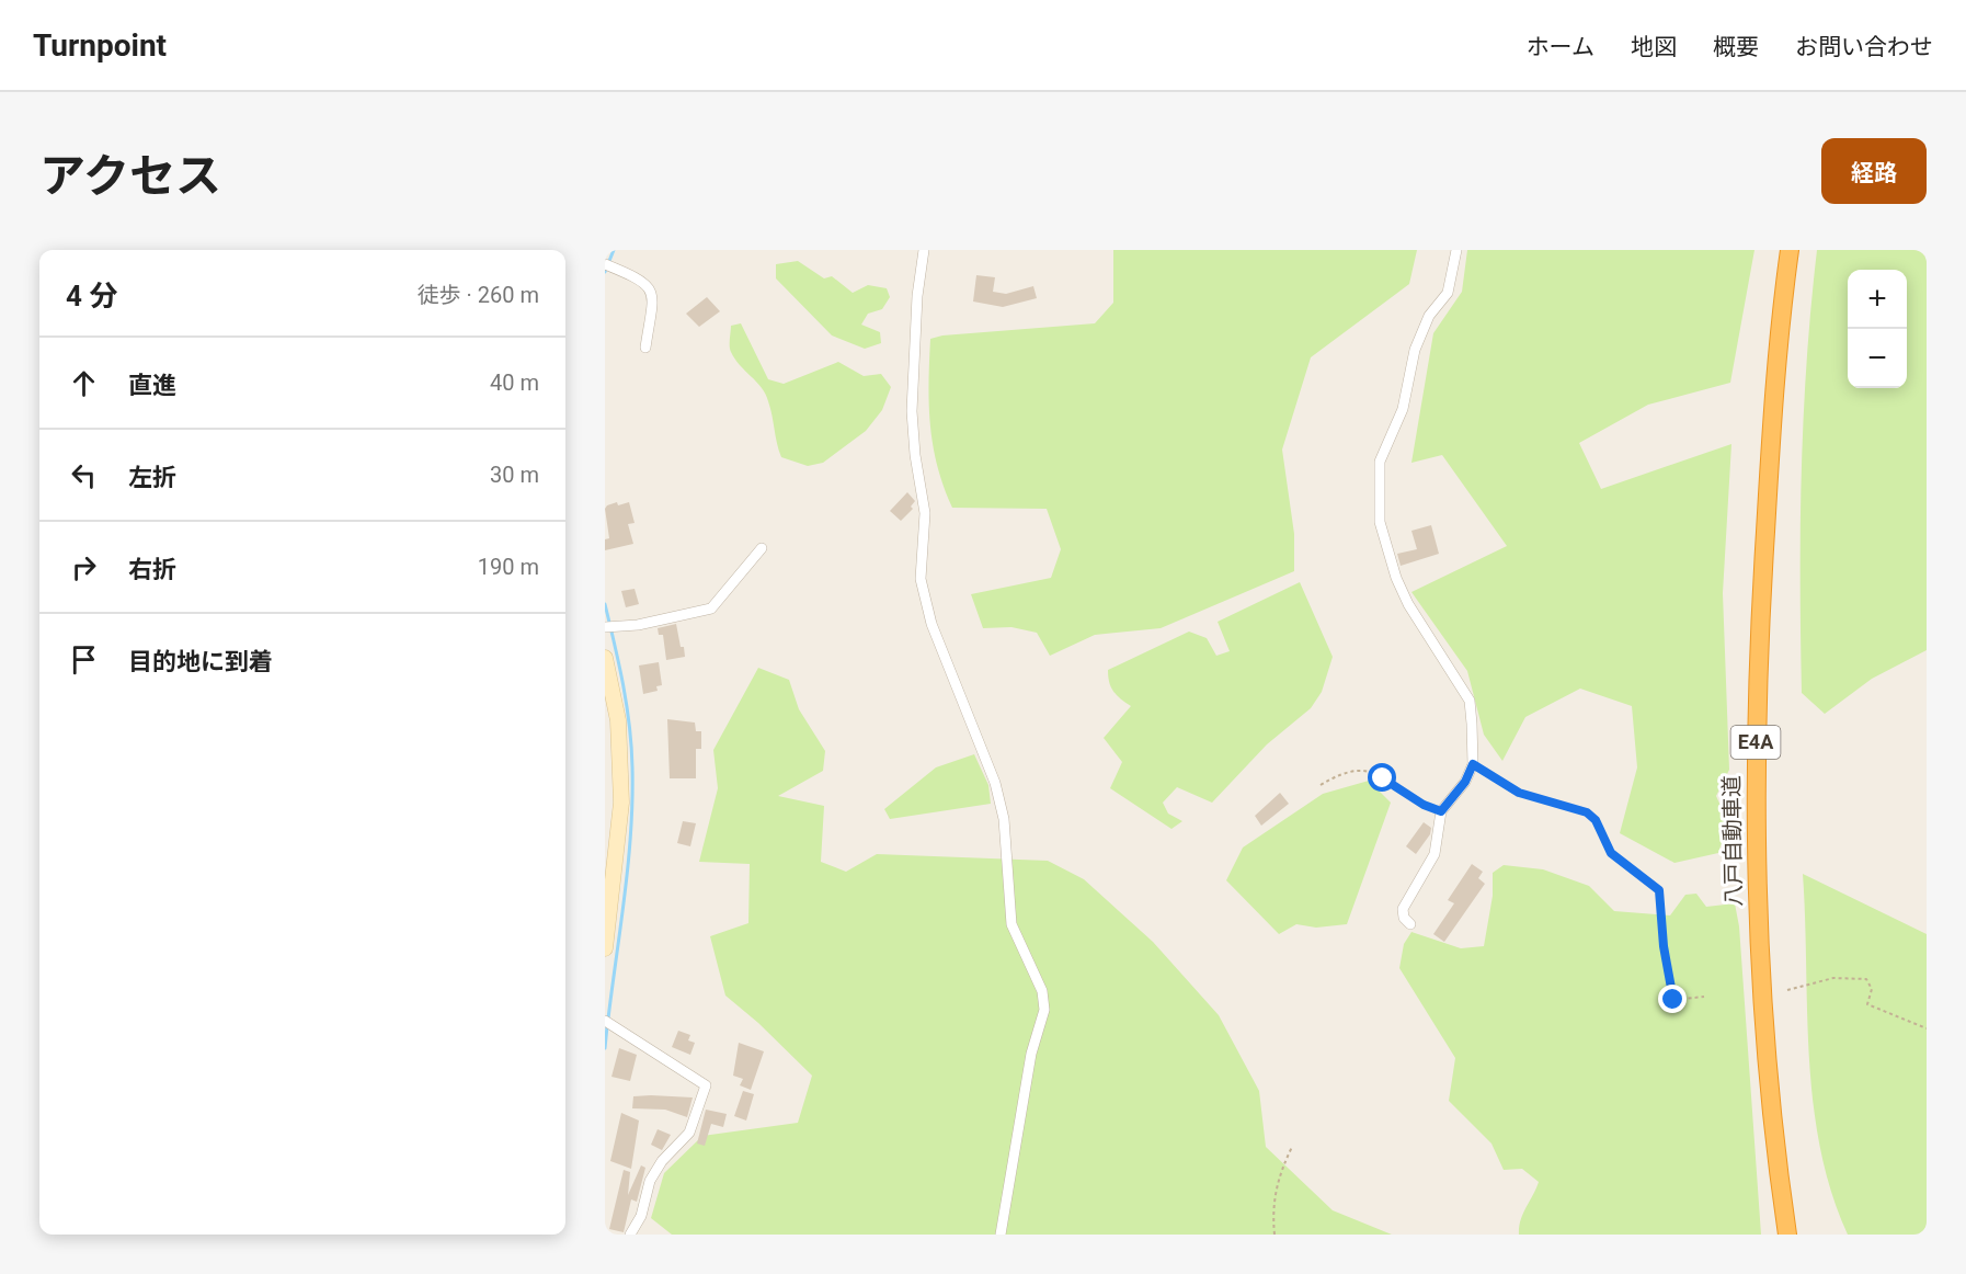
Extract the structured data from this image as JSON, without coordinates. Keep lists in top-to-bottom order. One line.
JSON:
{"streets":{"highway":["E4A","八戸自動車道"]},"page":{"header":"Turnpoint","nav":["ホーム","地図","概要","お問い合わせ"],"title":"アクセス","buttons":"経路","heading":["4 分","徒歩 · 260 m"],"map_buttons":["+","−"],"list":[["直進","40 m"],["左折","30 m"],["右折","190 m"],"目的地に到着"]}}
